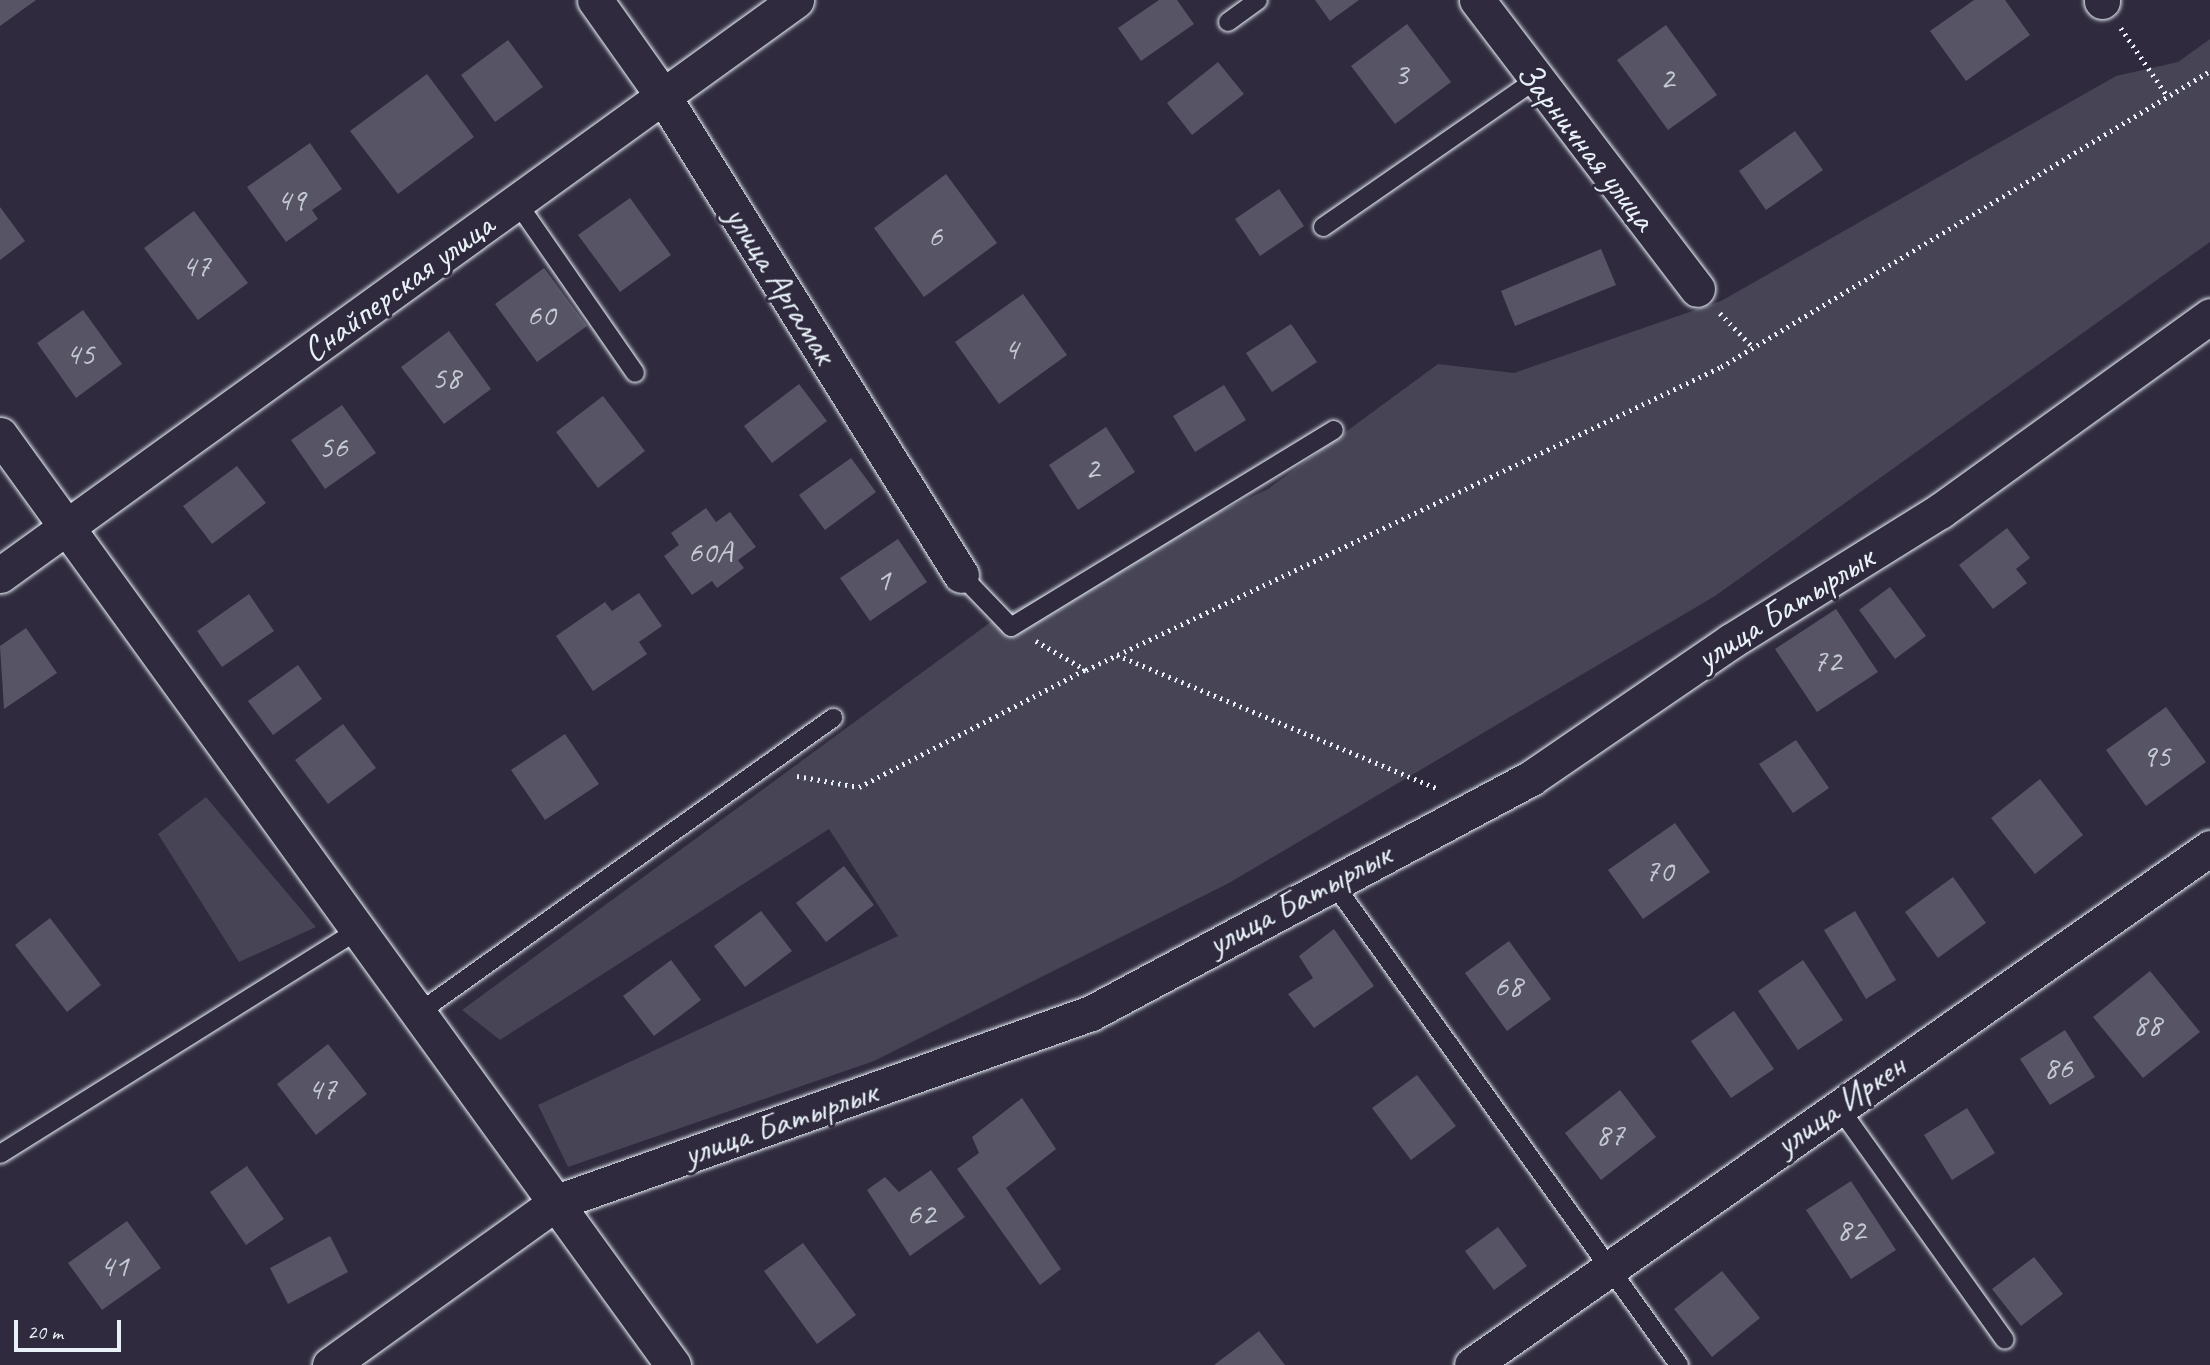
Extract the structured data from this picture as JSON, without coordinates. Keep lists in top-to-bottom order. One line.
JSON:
{"streets":{"street":["Зарничная улица","улица Аргамак","Снайперская улица","улица Батырлык","улица Иркен"]},"crossings":[["улица Аргамак","Снайперская улица"]],"house_numbers":["3","2","49","6","47","60","4","45","58","56","2","60А","1","72","95","70","68","88","86","47","87","62","82","41"],"scale_bar":"20 m"}
